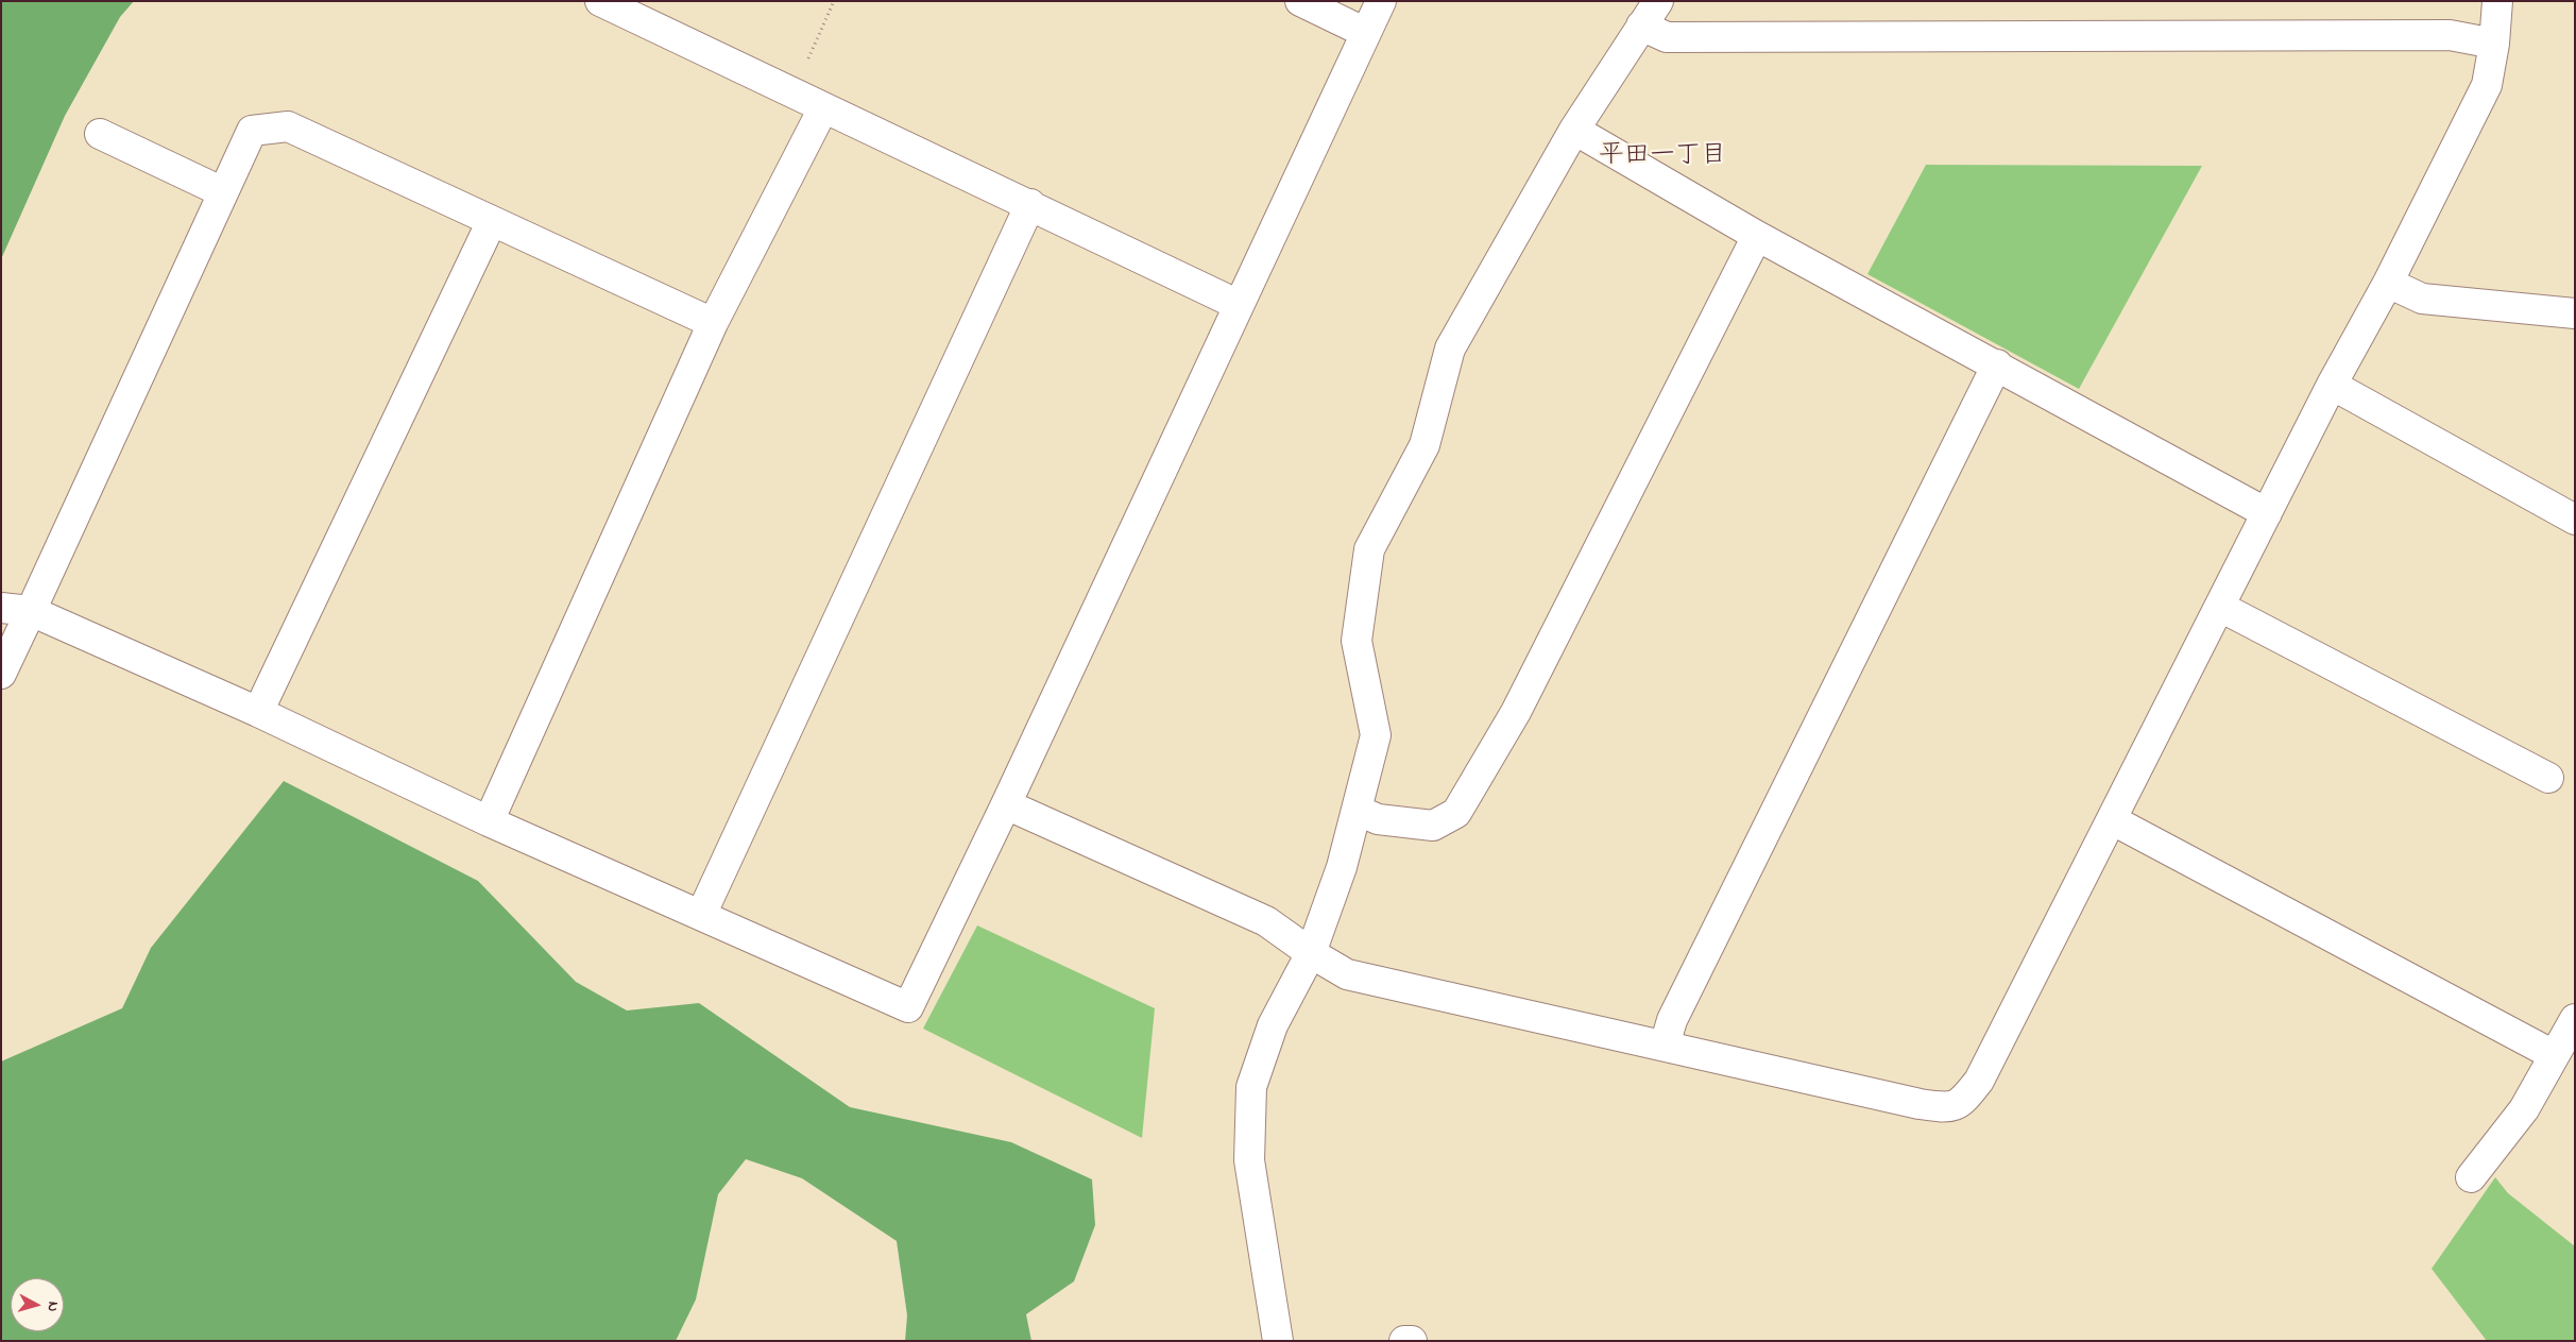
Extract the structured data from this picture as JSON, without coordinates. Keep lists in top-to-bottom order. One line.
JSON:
{"districts":["平田一丁目"],"north":"right"}
